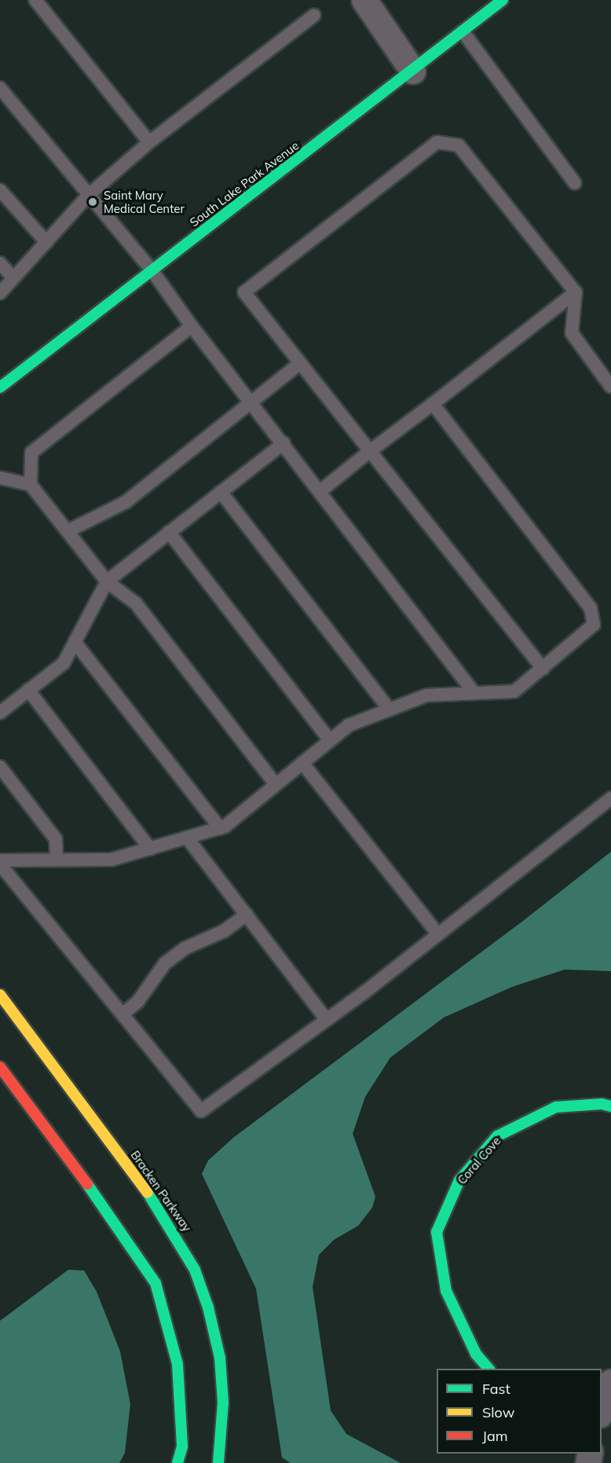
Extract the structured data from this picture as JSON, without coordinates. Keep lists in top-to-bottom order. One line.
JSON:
{"streets":{"street":["South Lake Park Avenue","Coral Cove","Bracken Parkway"]},"places":["Saint Mary Medical Center"],"legend":["Fast","Slow","Jam"]}
